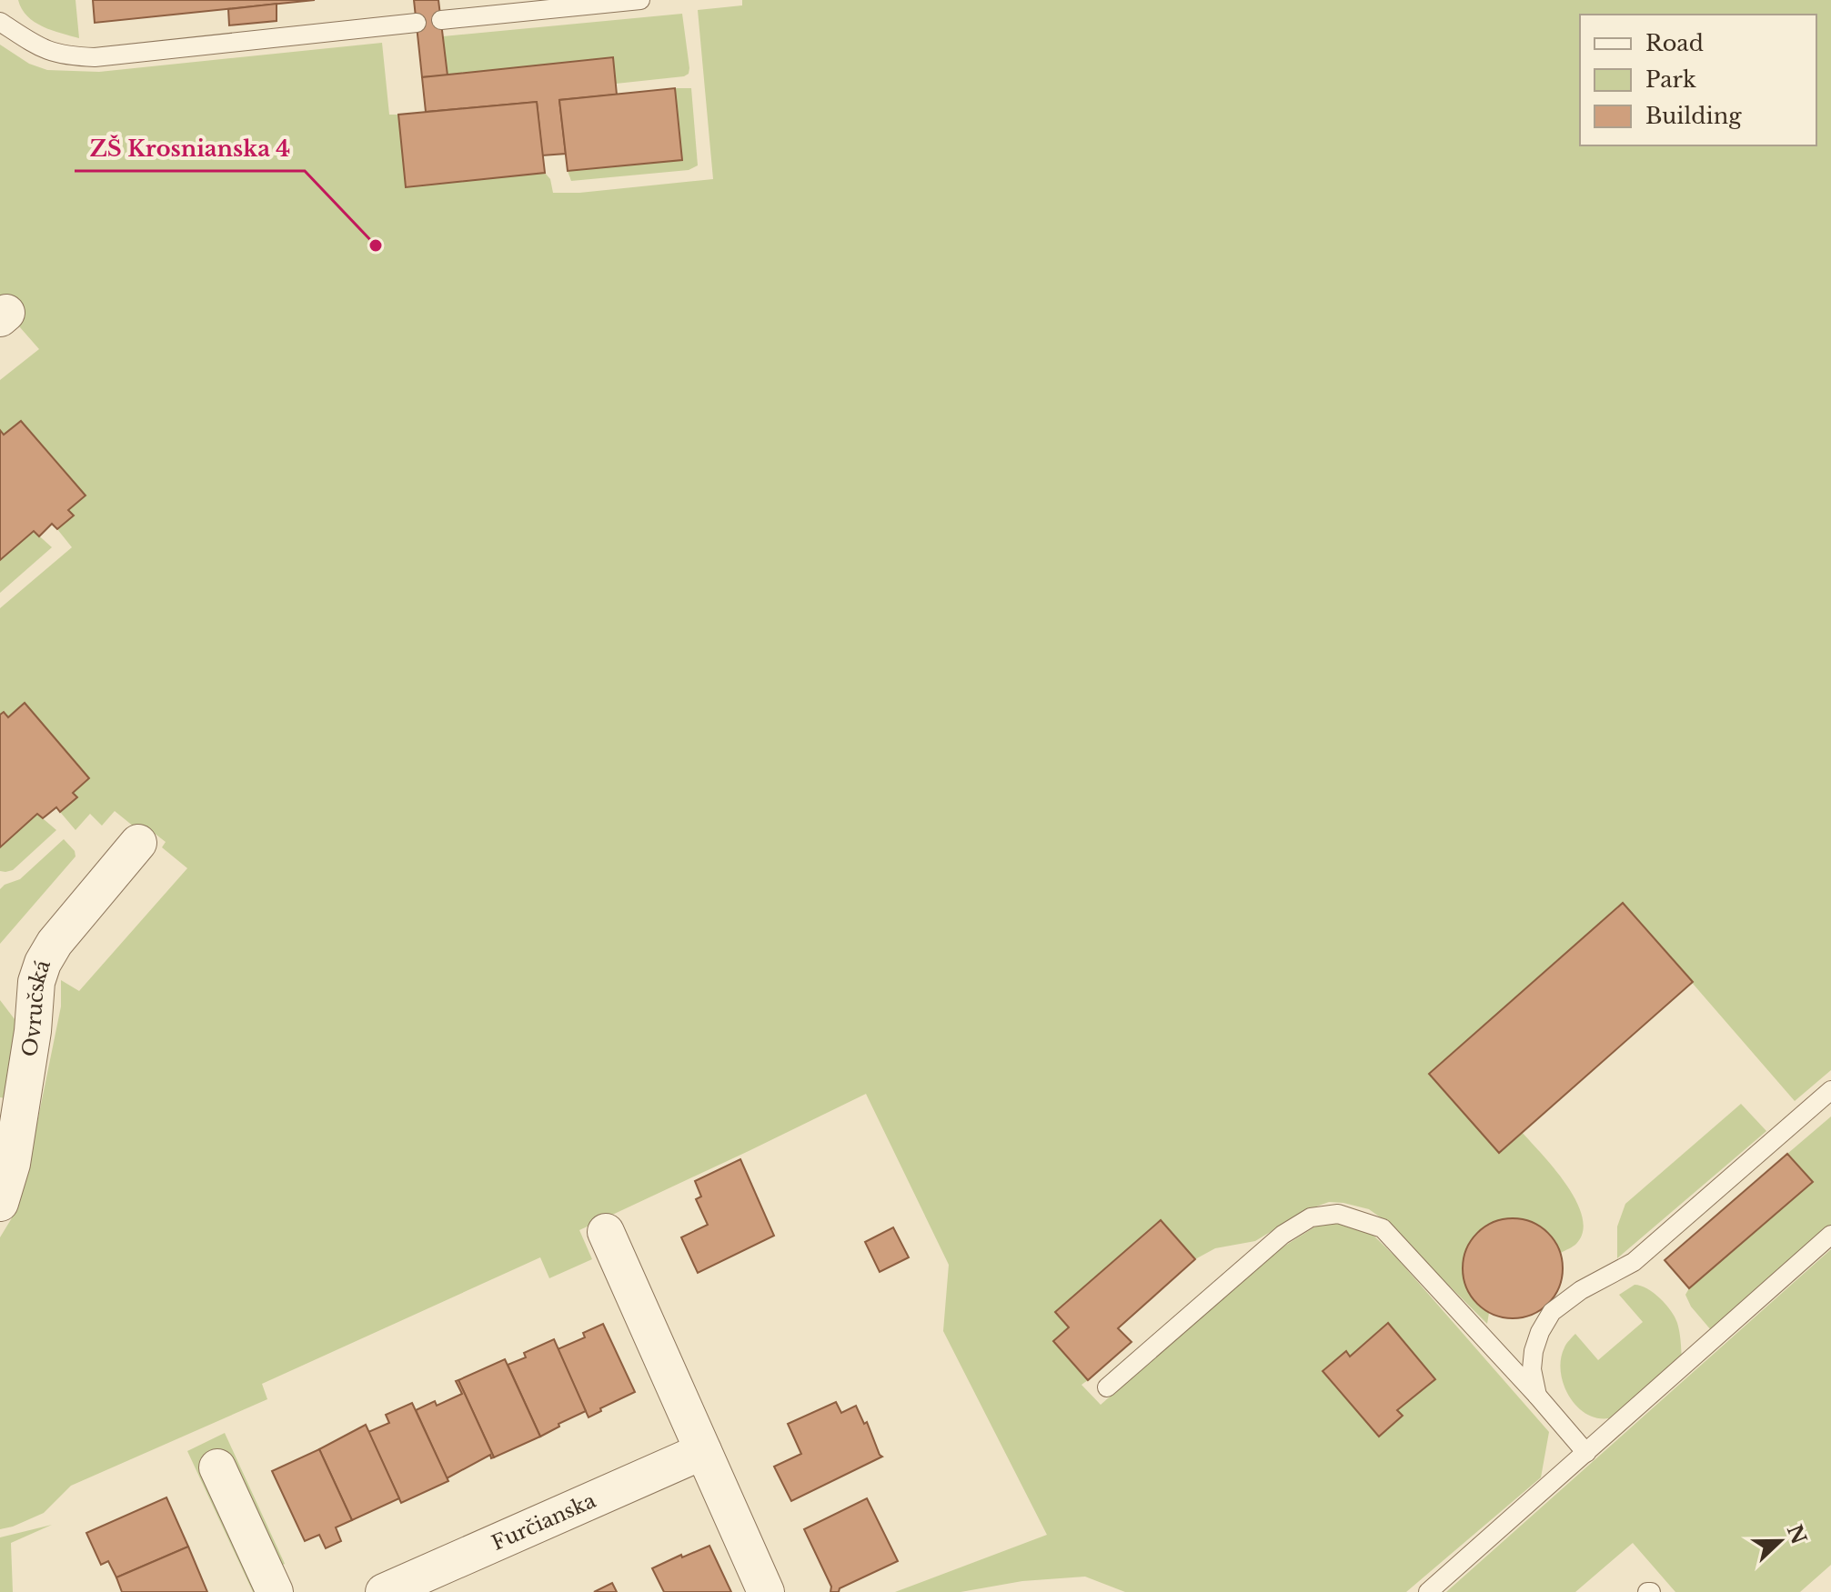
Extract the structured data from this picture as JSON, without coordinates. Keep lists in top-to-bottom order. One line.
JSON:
{"streets":{"street":["Ovručská","Furčianska"]},"places":["ZŠ Krosnianska 4"],"legend":["Road","Park","Building"],"north":"right"}
